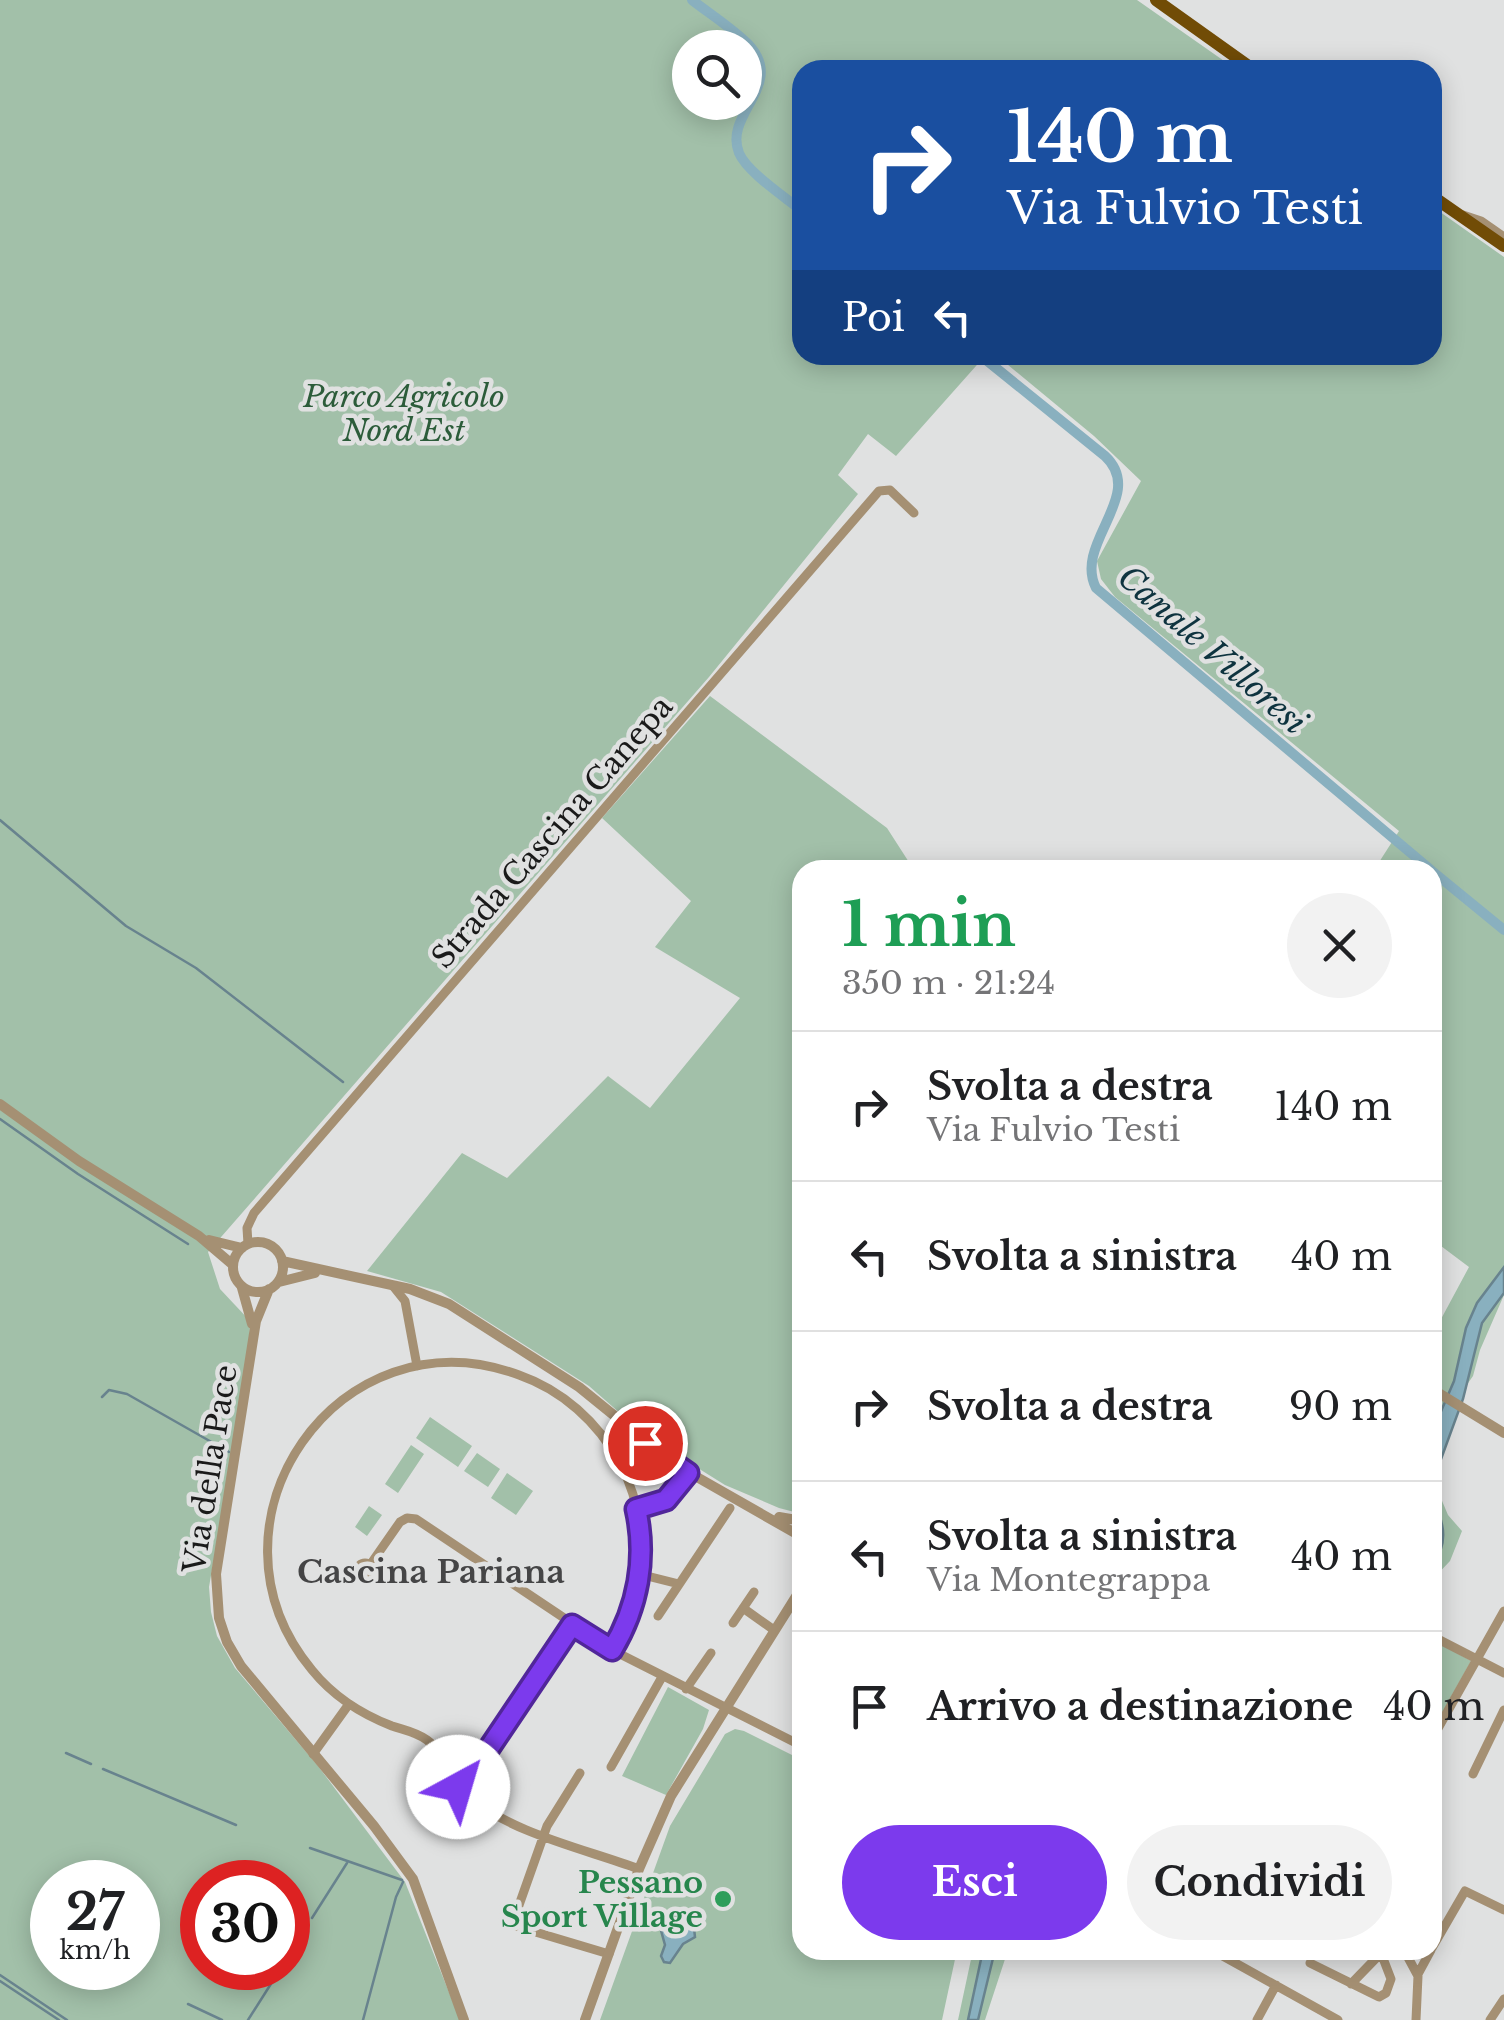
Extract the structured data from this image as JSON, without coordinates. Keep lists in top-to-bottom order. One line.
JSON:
{"streets":{"street":["Strada Cascina Canepa","Via della Pace"]},"crossings":[["Strada Cascina Canepa","Via della Pace"]],"districts":["Cascina Pariana"],"water":["Canale Villoresi"],"parks":["Parco Agricolo Nord Est"],"places":["Pessano Sport Village"],"page":{"turn":["140 m","Via Fulvio Testi"],"then":"Poi","heading":["1 min","350 m · 21:24"],"list":[{"name":"Svolta a destra","note":"Via Fulvio Testi","value":"140 m"},{"name":"Svolta a sinistra","value":"40 m"},{"name":"Svolta a destra","value":"90 m"},{"name":"Svolta a sinistra","note":"Via Montegrappa","value":"40 m"},{"name":"Arrivo a destinazione","value":"40 m"}],"buttons":["Esci","Condividi"],"speed":"27 km/h","limit":"30"}}
